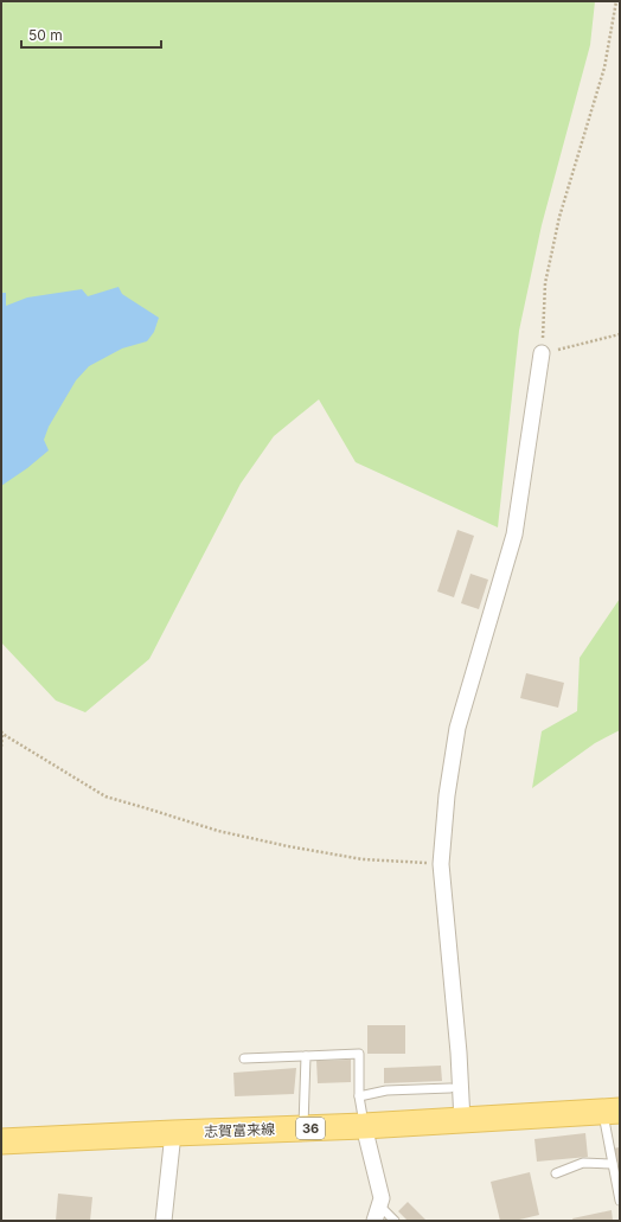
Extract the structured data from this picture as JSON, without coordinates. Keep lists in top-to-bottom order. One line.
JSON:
{"streets":{"main road":["36","志賀富来線"]},"scale_bar":"50 m"}
